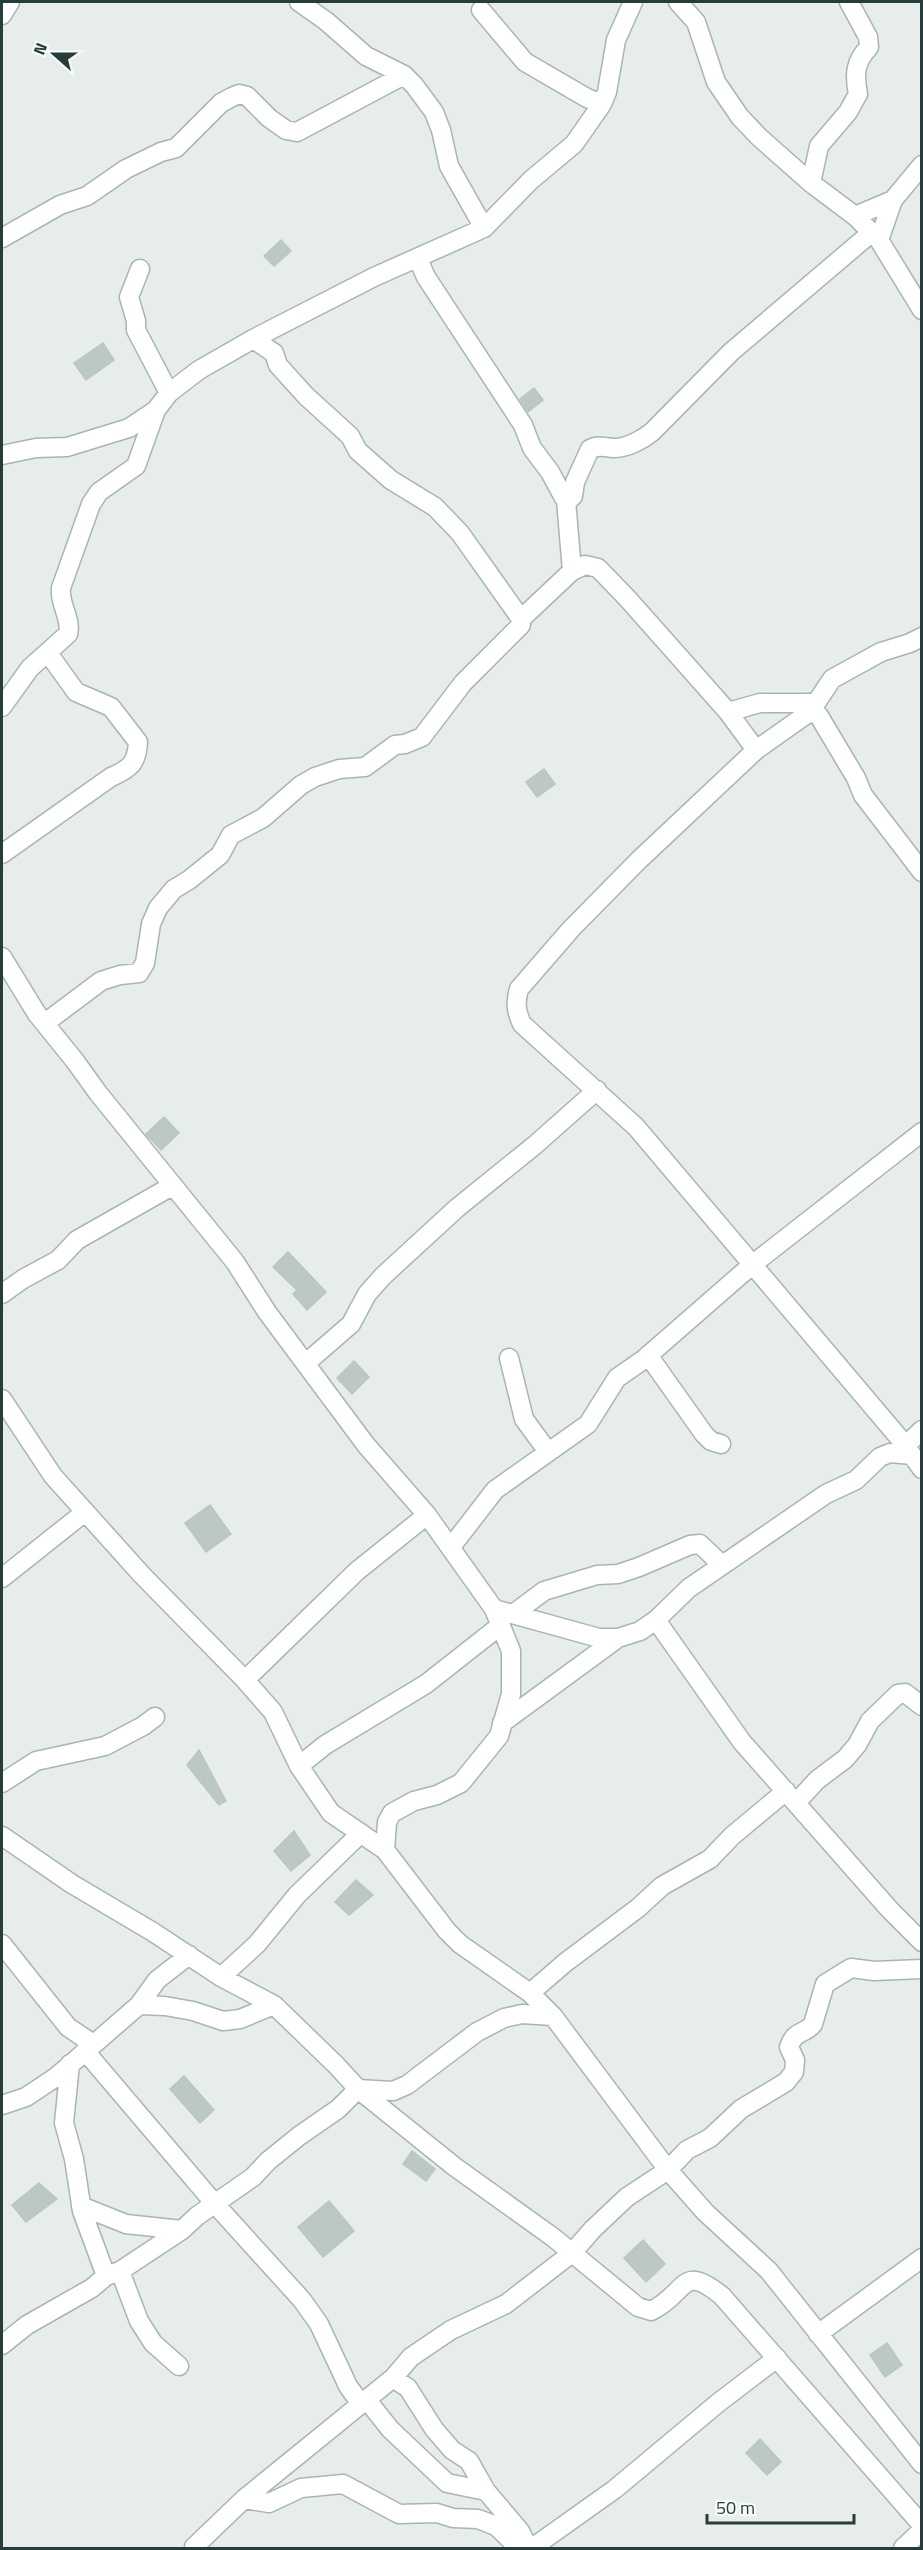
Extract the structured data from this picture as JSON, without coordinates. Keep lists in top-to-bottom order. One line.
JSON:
{"scale_bar":"50 m","north":"left"}
